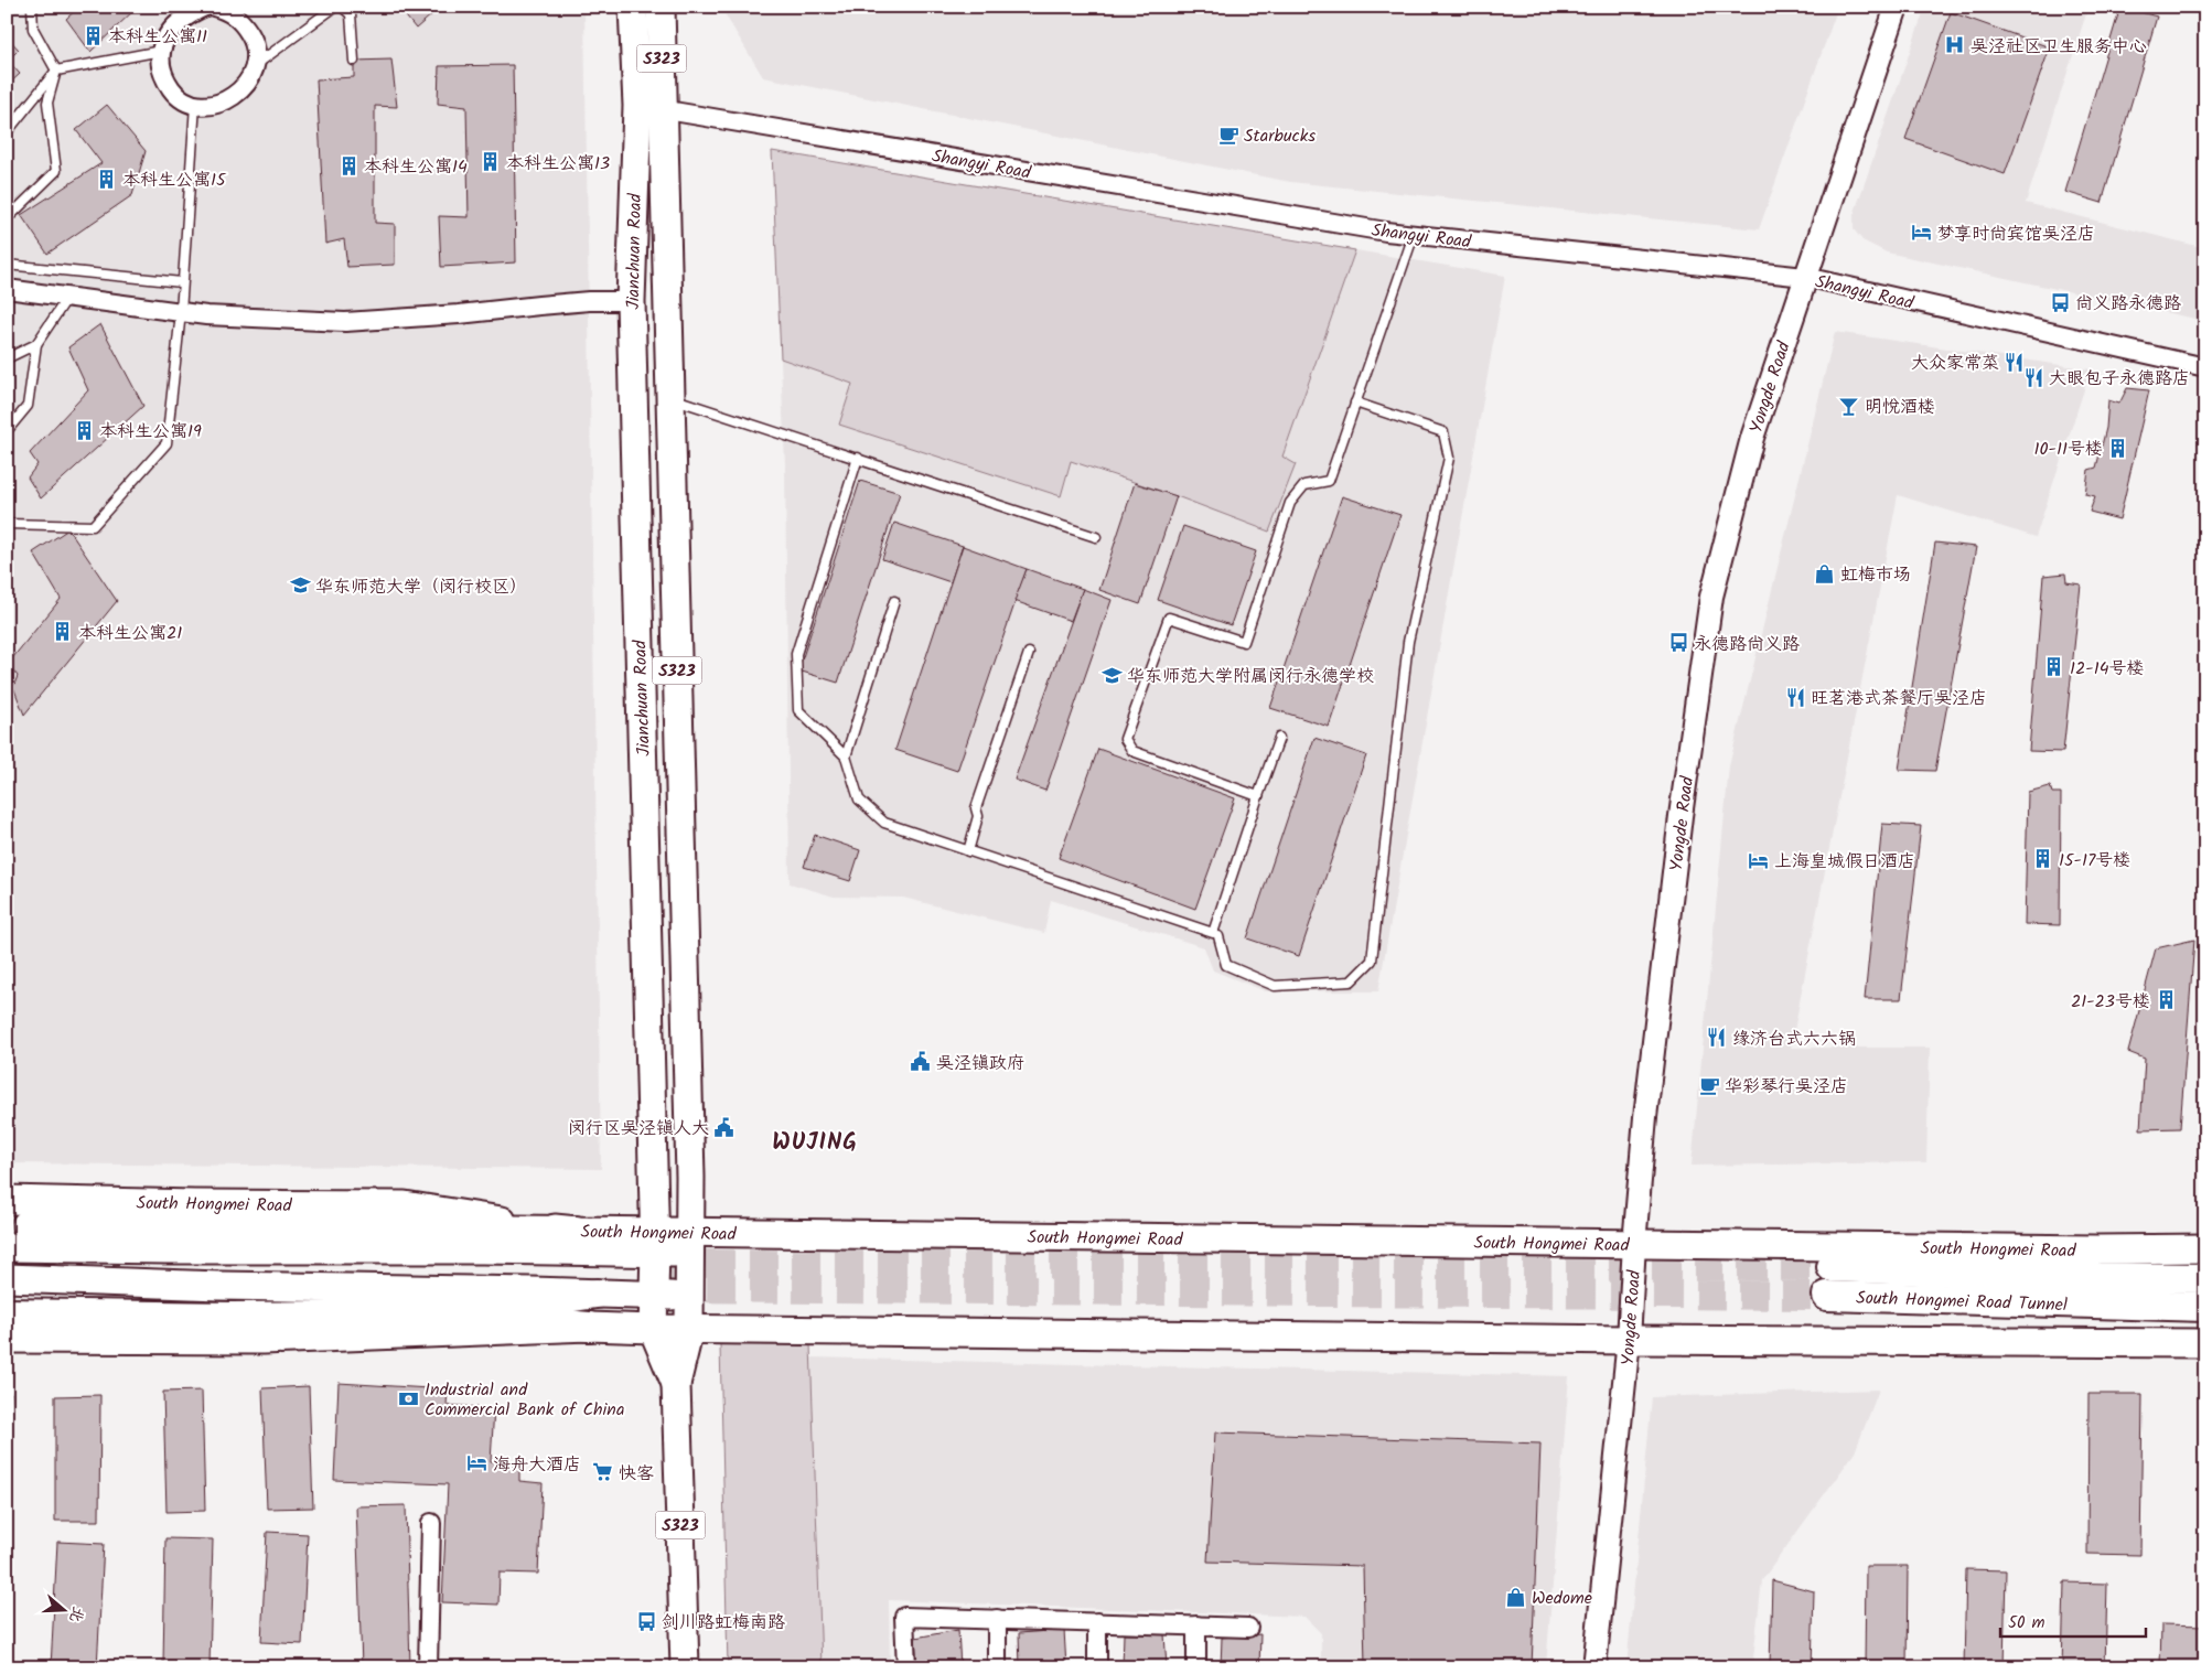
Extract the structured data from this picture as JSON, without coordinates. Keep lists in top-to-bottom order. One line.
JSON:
{"streets":{"highway":["South Hongmei Road Tunnel"],"main road":["S323","Jianchuan Road","South Hongmei Road"],"street":["Shangyi Road","Yongde Road"]},"crossings":[["Shangyi Road","Jianchuan Road"],["Shangyi Road","Yongde Road"],["Jianchuan Road","South Hongmei Road"],["Yongde Road","South Hongmei Road"]],"districts":["WUJING"],"places":{"building":["本科生公寓11","本科生公寓13","本科生公寓14","本科生公寓15","本科生公寓19","10-11号楼","本科生公寓21","12-14号楼","15-17号楼","21-23号楼"],"hospital":["吴泾社区卫生服务中心"],"cafe":["Starbucks","华彩琴行吴泾店"],"hotel":["梦享时尚宾馆吴泾店","上海皇城假日酒店","海舟大酒店"],"bus stop":["尚义路永德路","永德路尚义路","剑川路虹梅南路"],"restaurant":["大众家常菜","大眼包子永德路店","旺茗港式茶餐厅吴泾店","缘济台式六六锅"],"bar":["明悦酒楼"],"shop":["虹梅市场","Wedome"],"school or university":["华东师范大学（闵行校区）","华东师范大学附属闵行永德学校"],"public building":["吴泾镇政府","闵行区吴泾镇人大"],"bank":["Industrial and Commercial Bank of China"],"supermarket":["快客"]},"scale_bar":"50 m","north":"right"}
